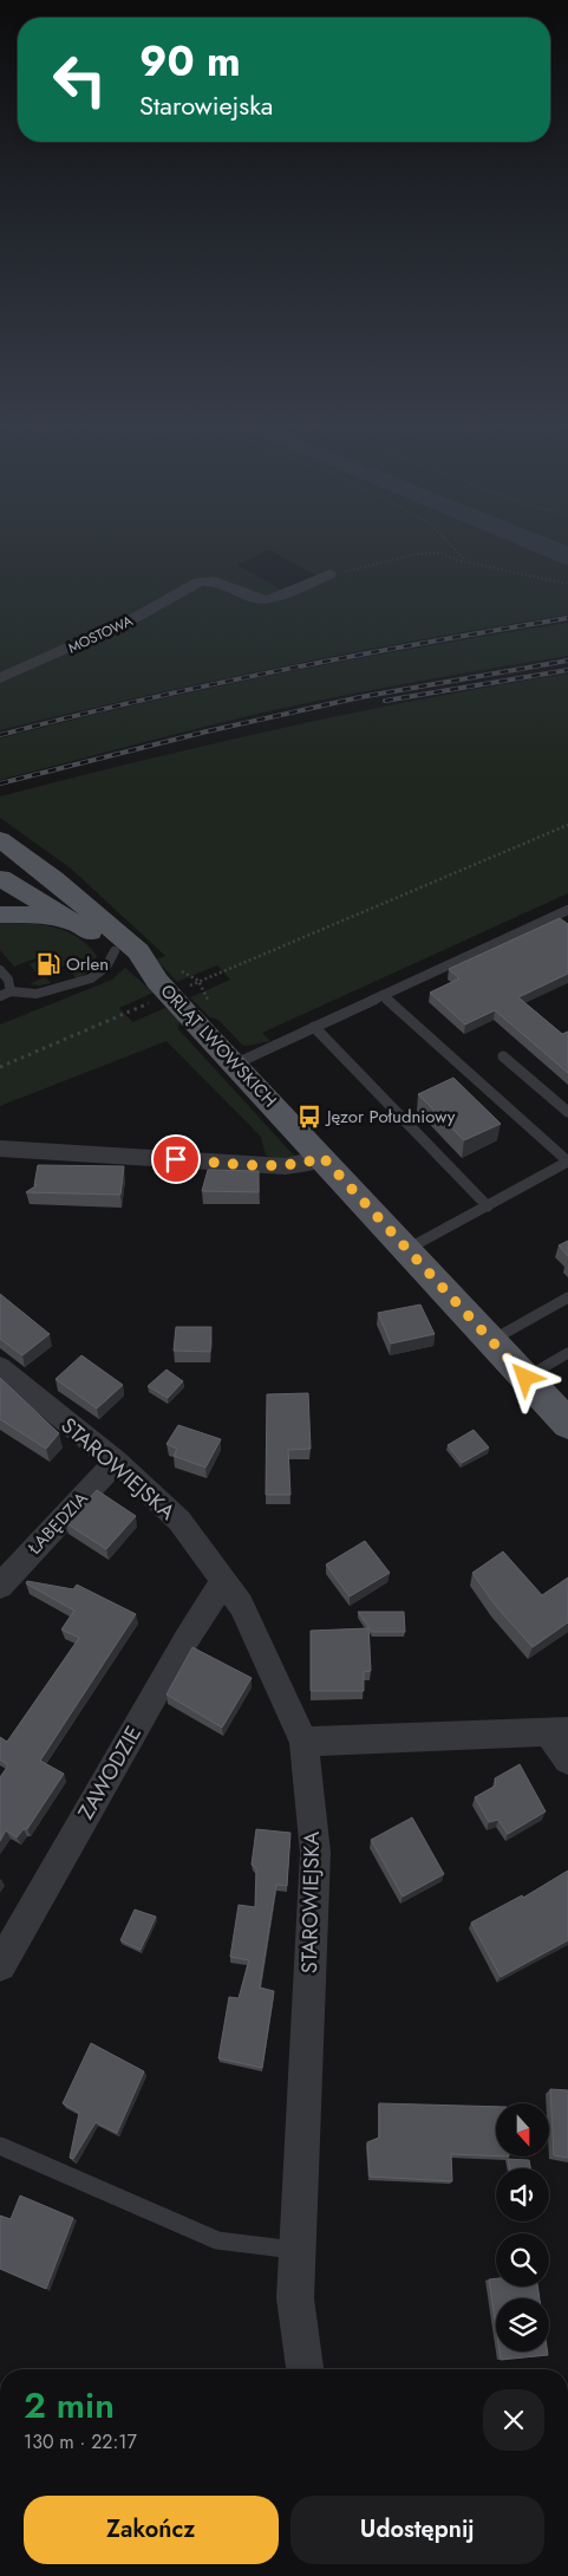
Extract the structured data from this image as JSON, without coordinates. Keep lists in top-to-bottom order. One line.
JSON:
{"streets":{"main road":["ORLĄT LWOWSKICH"],"street":["MOSTOWA","STAROWIEJSKA","ŁABĘDZIA","ZAWODZIE"]},"crossings":[["STAROWIEJSKA","ŁABĘDZIA"],["STAROWIEJSKA","ZAWODZIE"]],"places":{"fuel station":["Orlen"],"bus stop":["Jęzor Południowy"]},"north":"bottom","page":{"turn":["90 m","Starowiejska"],"heading":["2 min","130 m · 22:17"],"buttons":["Zakończ","Udostępnij"]}}
